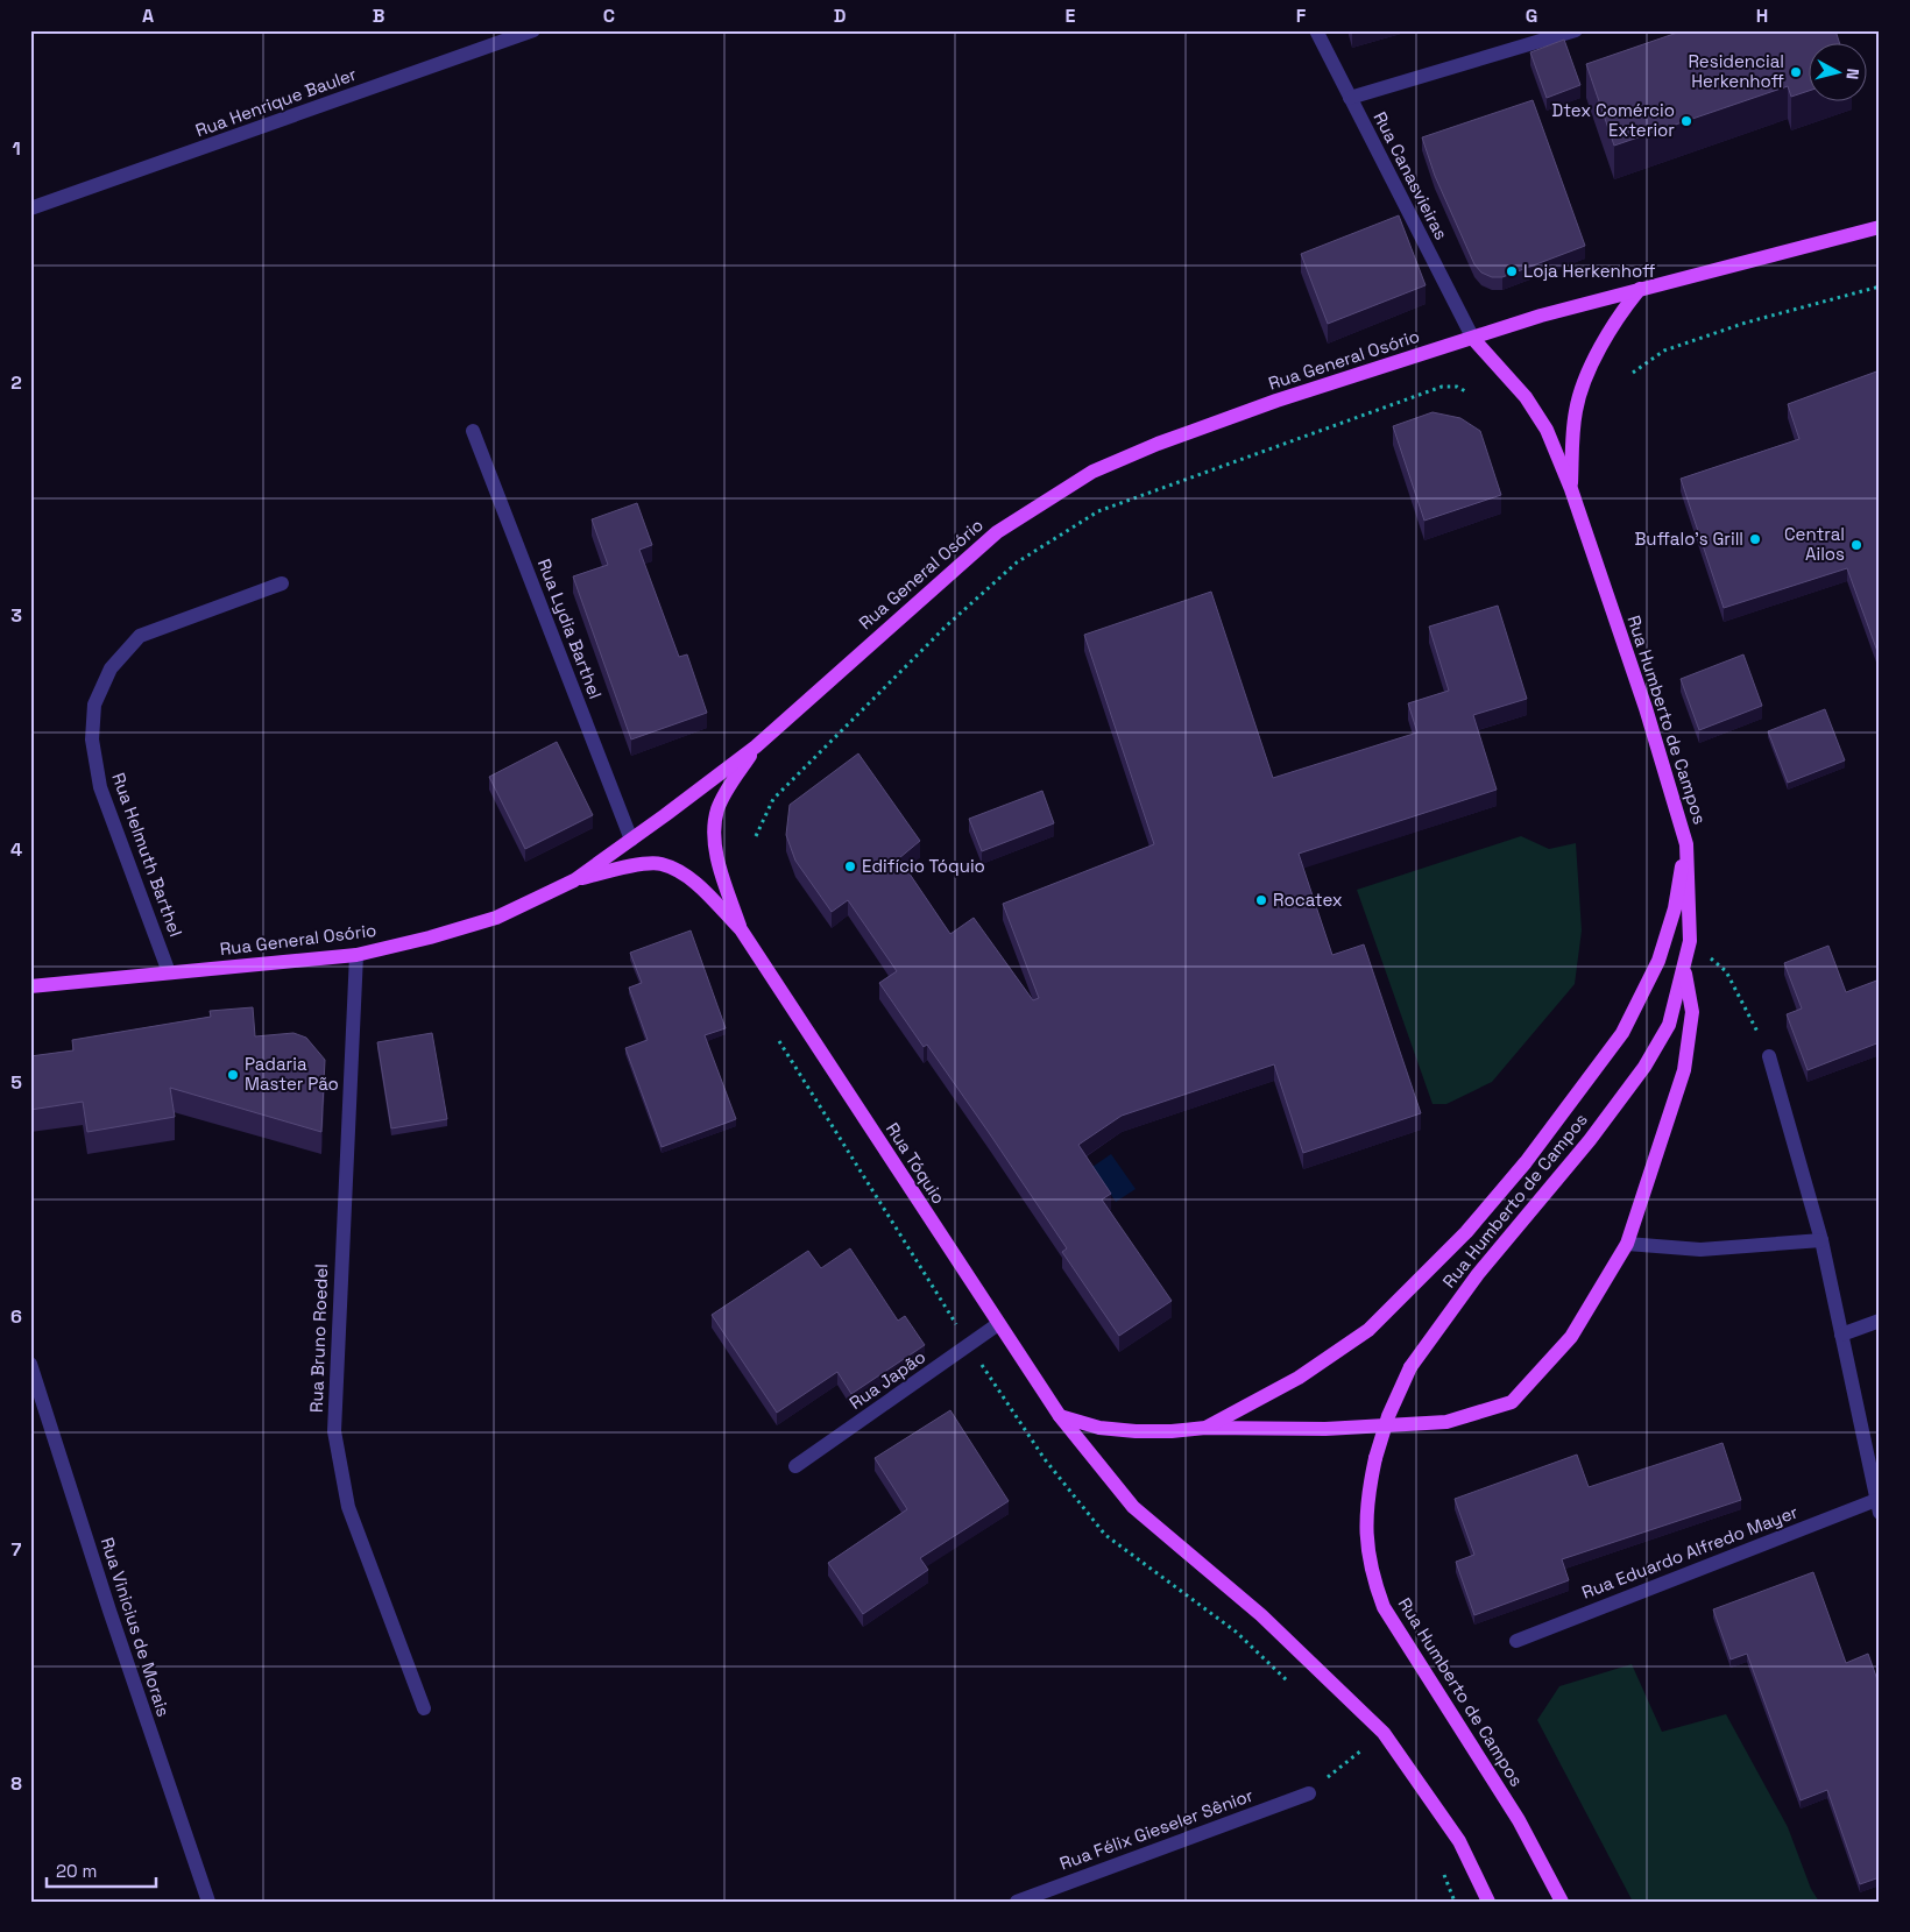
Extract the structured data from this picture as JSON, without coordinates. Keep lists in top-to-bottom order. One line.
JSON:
{"streets":{"main road":["Rua General Osório","Rua Humberto de Campos","Rua Tóquio"],"street":["Rua Henrique Bauler","Rua Canasvieiras","Rua Lydia Barthel","Rua Helmuth Barthel","Rua Bruno Roedel","Rua Japão","Rua Eduardo Alfredo Mayer","Rua Vinicius de Morais","Rua Félix Gieseler Sênior"]},"crossings":[["Rua Canasvieiras","Rua General Osório"],["Rua Canasvieiras","Rua Humberto de Campos"],["Rua General Osório","Rua Lydia Barthel"],["Rua General Osório","Rua Humberto de Campos"],["Rua General Osório","Rua Helmuth Barthel"],["Rua General Osório","Rua Tóquio"],["Rua General Osório","Rua Bruno Roedel"],["Rua Tóquio","Rua Japão"]],"places":["Residencial Herkenhoff","Dtex Comércio Exterior","Loja Herkenhoff","Buffalo's Grill","Central Ailos","Edifício Tóquio","Rocatex","Padaria Master Pão"],"scale_bar":"20 m","north":"right","grid":{"columns":["A","B","C","D","E","F","G","H"],"rows":["1","2","3","4","5","6","7","8"]}}
